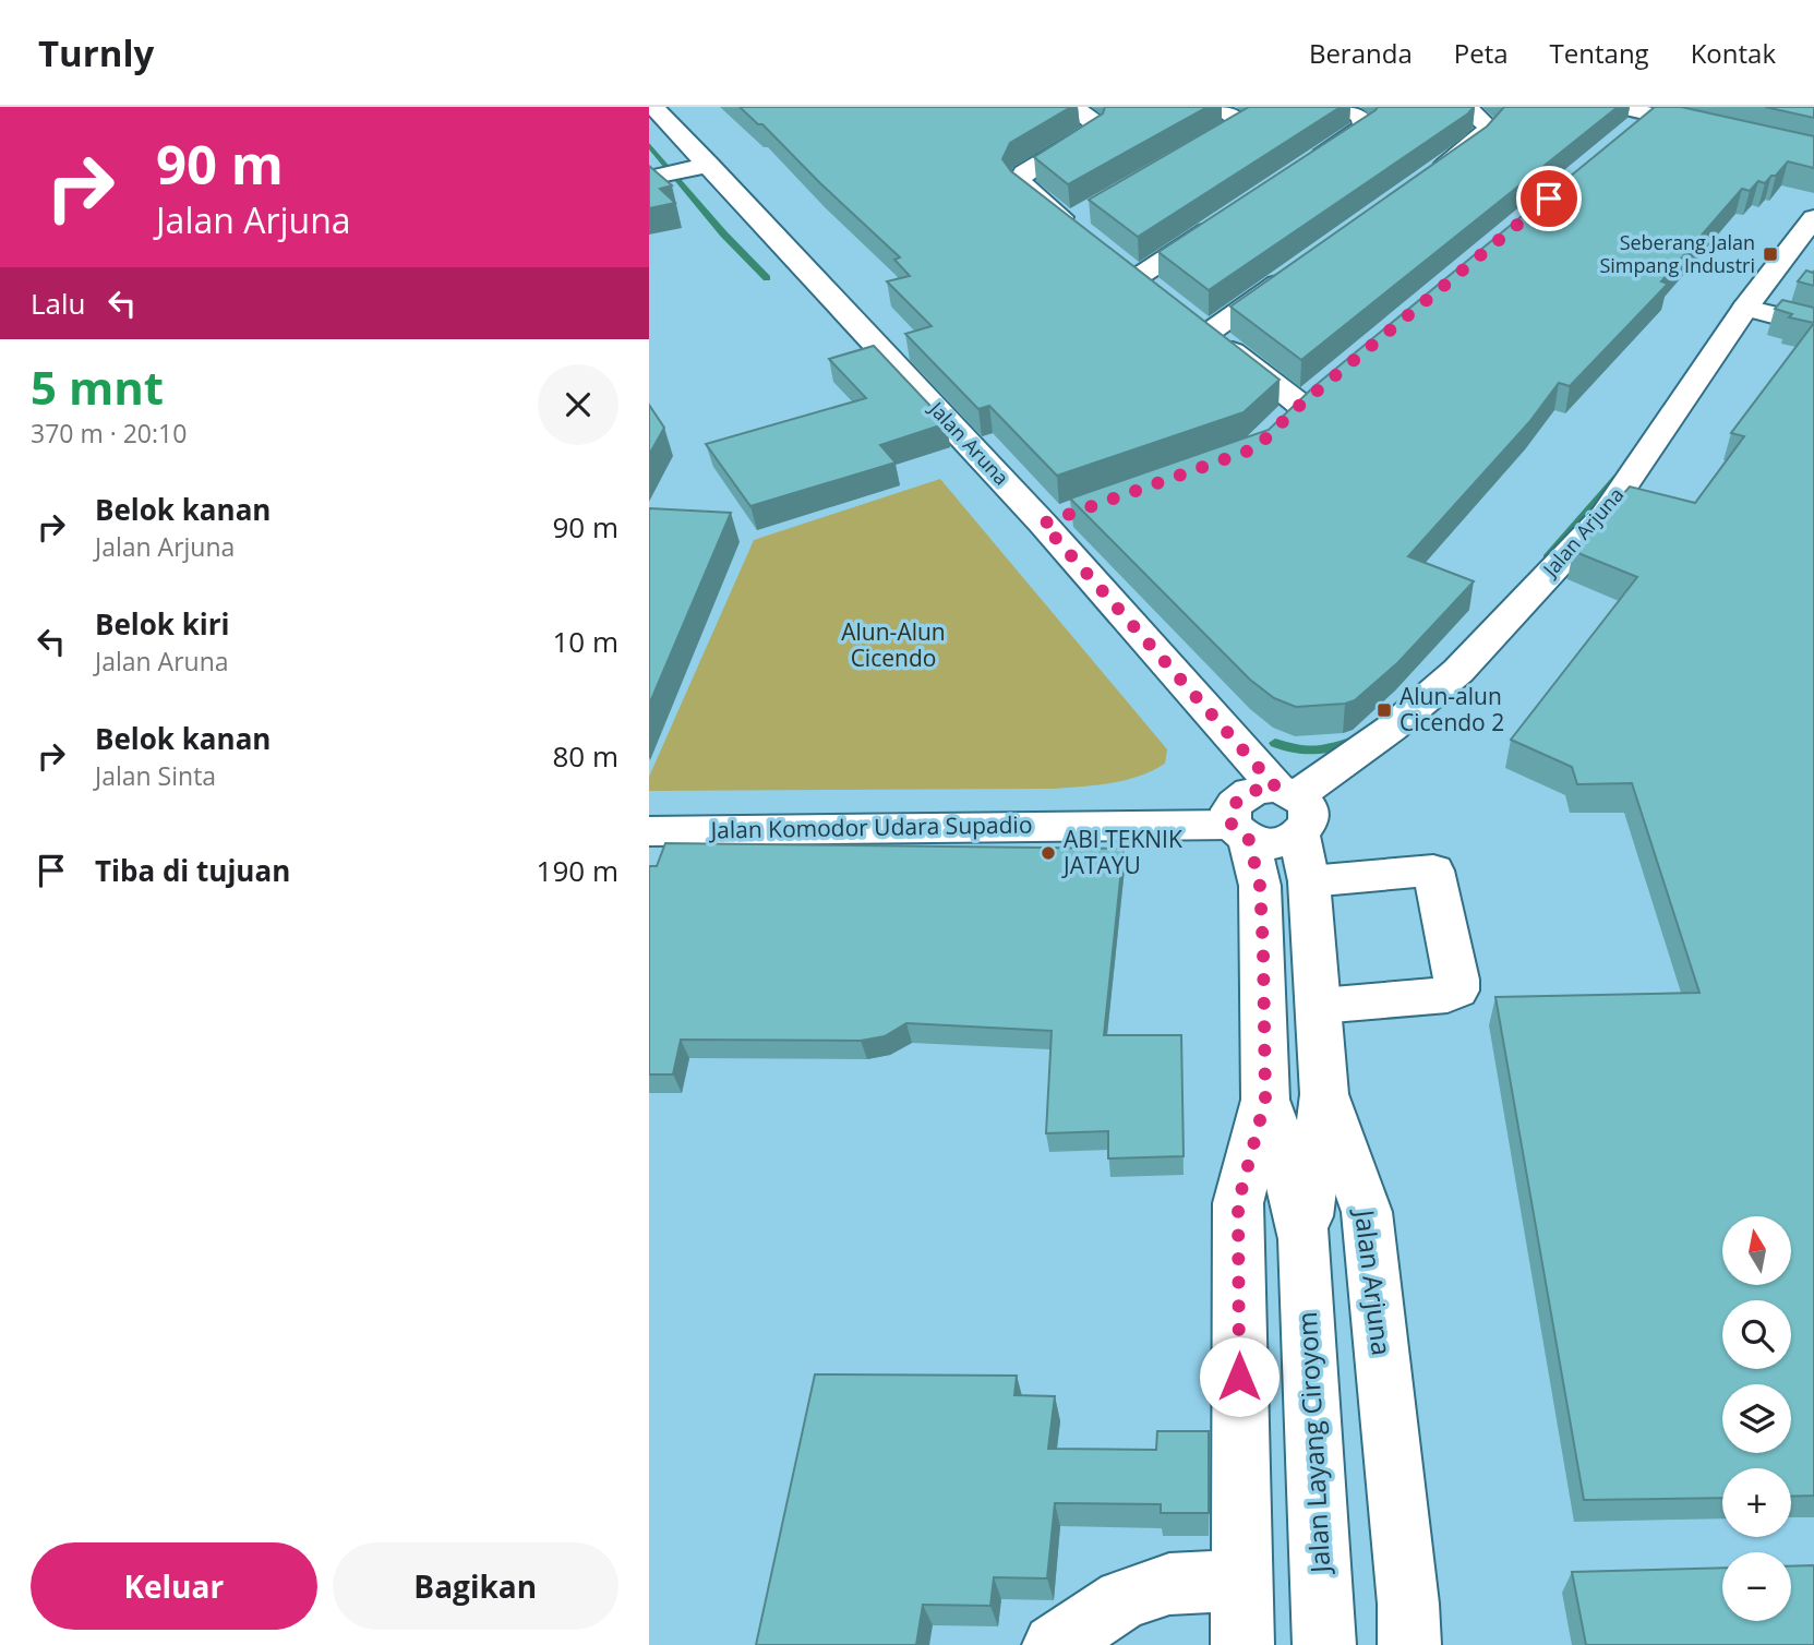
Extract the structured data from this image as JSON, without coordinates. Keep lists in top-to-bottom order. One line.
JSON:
{"streets":{"street":["Jalan Aruna","Jalan Arjuna","Jalan Komodor Udara Supadio","Jalan Layang Ciroyom"]},"crossings":[["Jalan Aruna","Jalan Arjuna"],["Jalan Aruna","Jalan Komodor Udara Supadio"],["Jalan Arjuna","Jalan Komodor Udara Supadio"],["Jalan Arjuna","Jalan Layang Ciroyom"]],"parks":["Alun-Alun Cicendo"],"places":{"transit":["Seberang Jalan Simpang Industri","Alun-alun Cicendo 2"],"other":["ABI TEKNIK JATAYU"]},"north":"top","page":{"header":"Turnly","nav":["Beranda","Peta","Tentang","Kontak"],"turn":["90 m","Jalan Arjuna"],"then":"Lalu","heading":["5 mnt","370 m · 20:10"],"list":[{"name":"Belok kanan","note":"Jalan Arjuna","value":"90 m"},{"name":"Belok kiri","note":"Jalan Aruna","value":"10 m"},{"name":"Belok kanan","note":"Jalan Sinta","value":"80 m"},{"name":"Tiba di tujuan","value":"190 m"}],"map_buttons":["+","−"],"buttons":["Keluar","Bagikan"]}}
